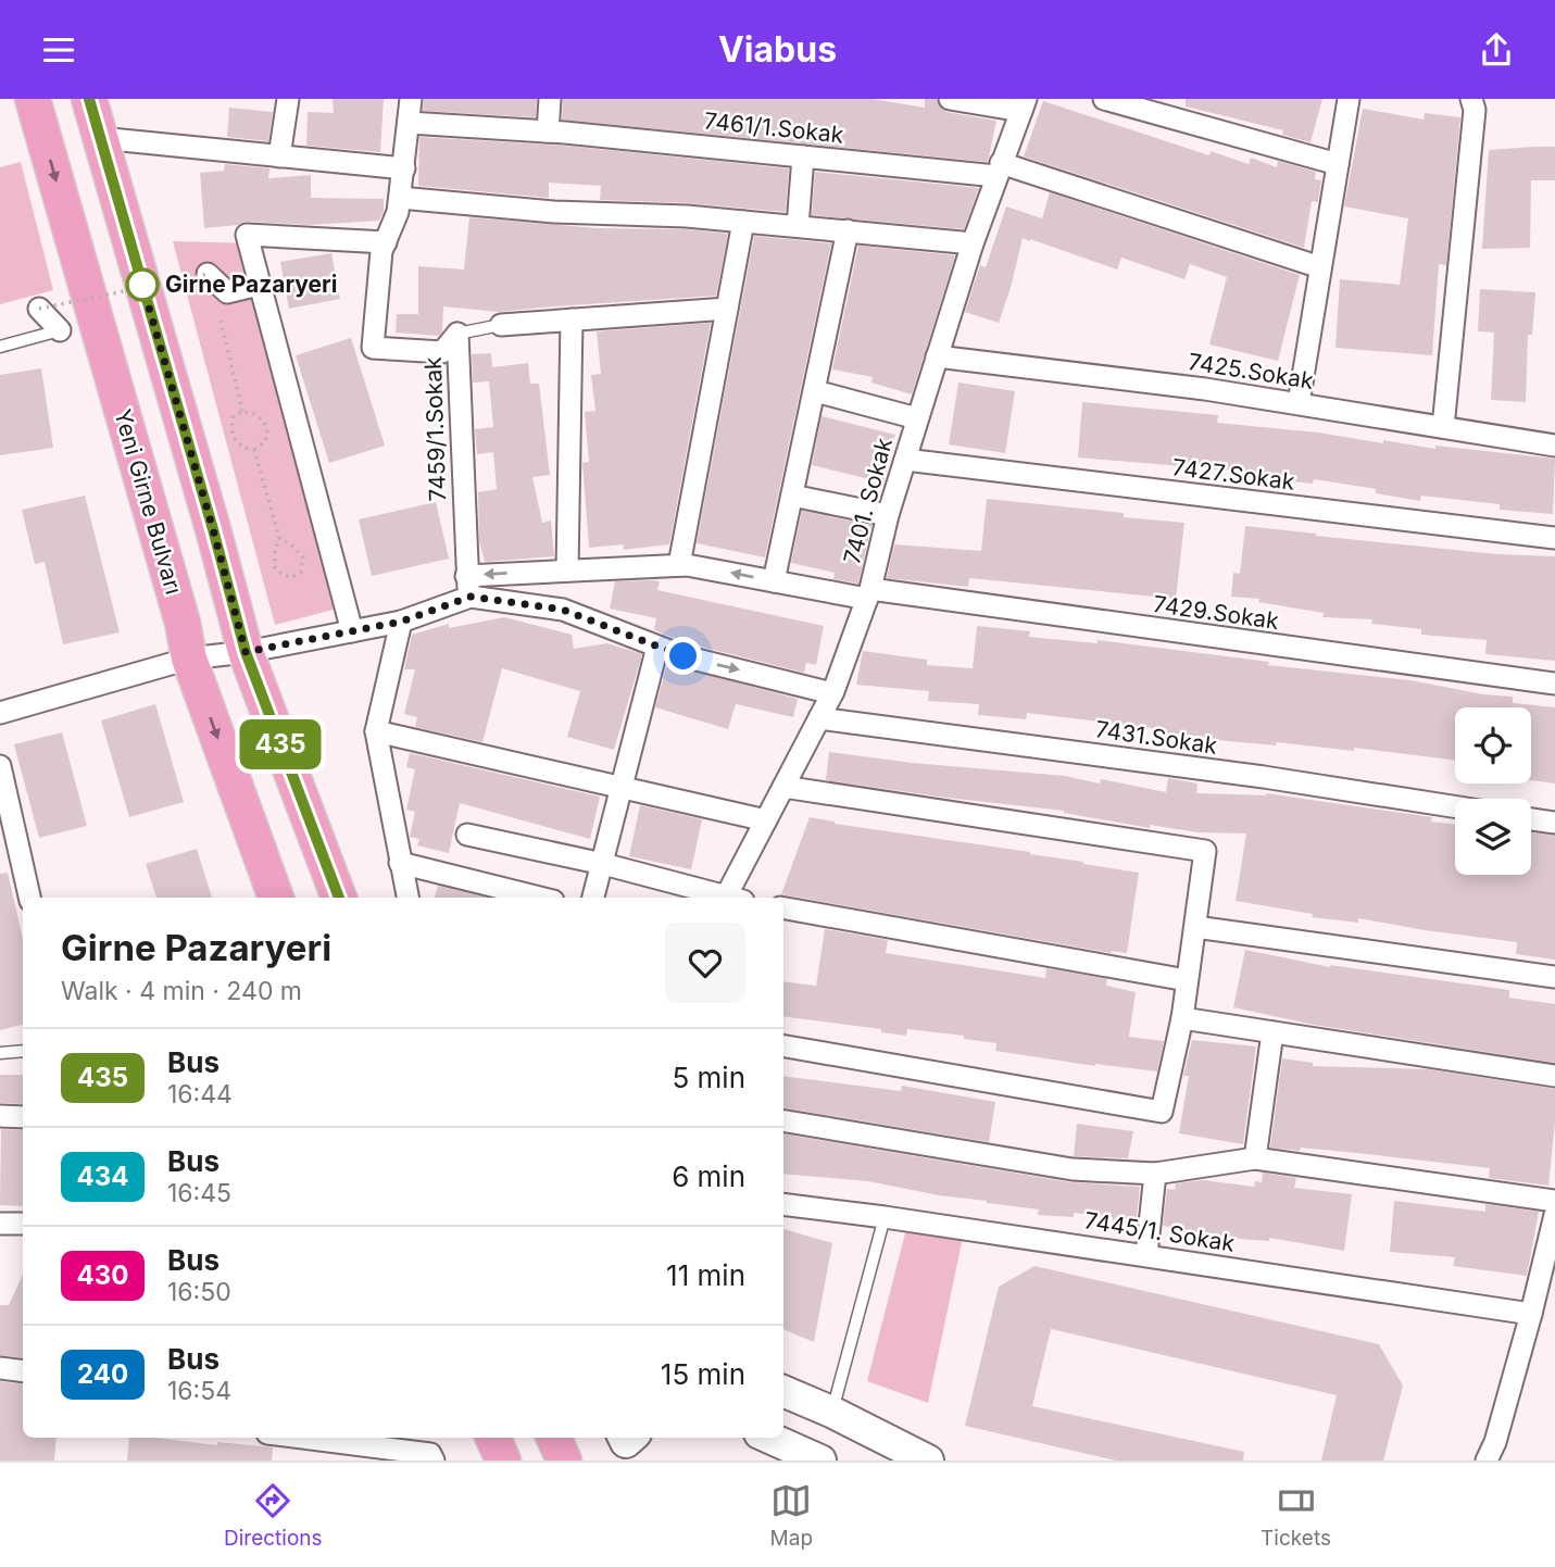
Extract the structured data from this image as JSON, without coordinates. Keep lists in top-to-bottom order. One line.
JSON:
{"streets":{"main road":["Yeni Girne Bulvarı"],"street":["7461/1.Sokak","7425.Sokak","7459/1.Sokak","7427.Sokak","7401. Sokak","7429.Sokak","7431.Sokak","7445/1. Sokak"]},"crossings":[["7461/1.Sokak","7459/1.Sokak"],["7461/1.Sokak","7401. Sokak"],["7425.Sokak","7401. Sokak"],["7459/1.Sokak","7429.Sokak"],["7427.Sokak","7401. Sokak"],["7401. Sokak","7429.Sokak"],["7401. Sokak","7431.Sokak"]],"places":["Girne Pazaryeri"],"lines":["bus line 435"],"page":{"header":"Viabus","on_map":"435","heading":["Girne Pazaryeri","Walk · 4 min · 240 m"],"list":[{"mark":"435","name":"Bus","note":"16:44","value":"5 min"},{"mark":"434","name":"Bus","note":"16:45","value":"6 min"},{"mark":"430","name":"Bus","note":"16:50","value":"11 min"},{"mark":"240","name":"Bus","note":"16:54","value":"15 min"}],"tabs":["Directions","Map","Tickets"]}}
